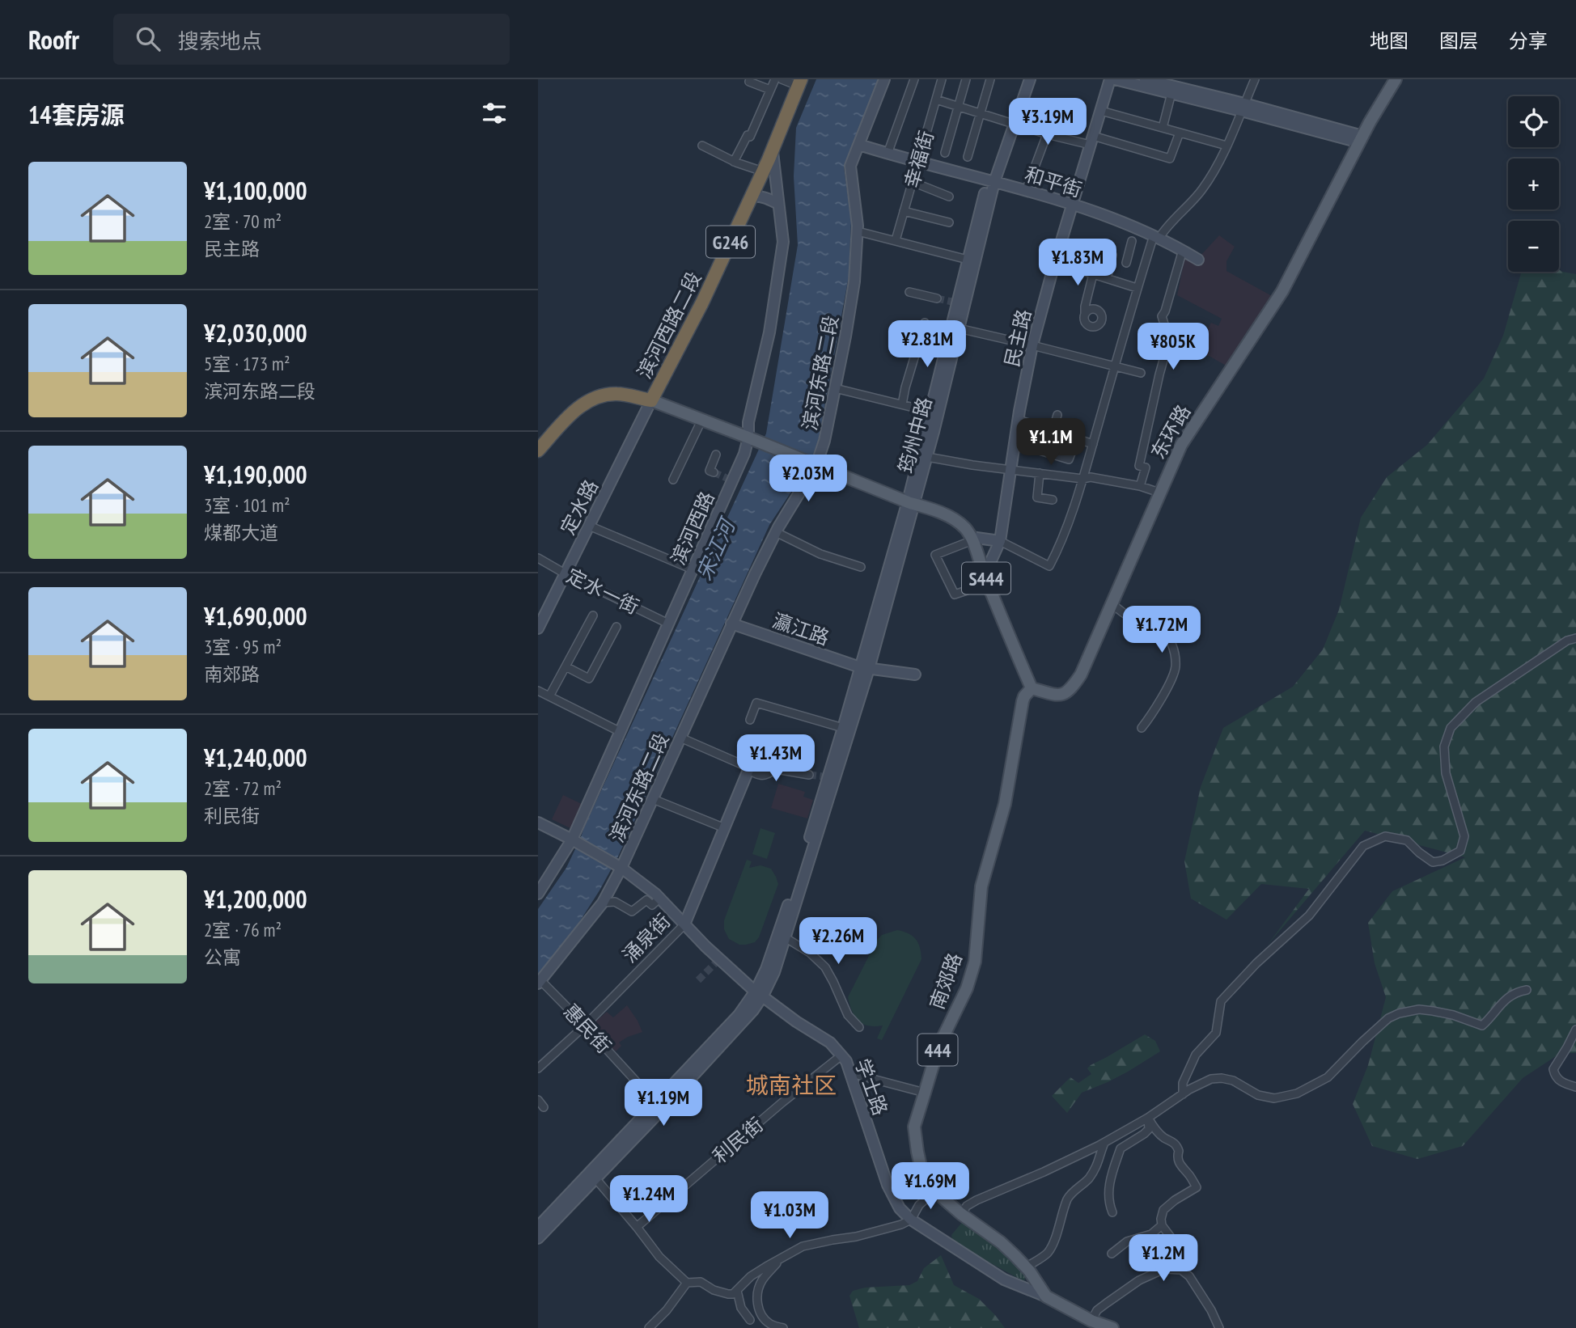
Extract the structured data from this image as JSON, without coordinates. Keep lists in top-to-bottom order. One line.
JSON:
{"streets":{"highway":["G246","滨河西路二段"],"main road":["和平街","民主路","滨河东路二段","东环路","筠州中路","定水路","滨河西路","S444","瀛江路","涌泉街","南郊路","444","学士路"],"street":["幸福街","定水一街","惠民街","利民街"]},"crossings":[["幸福街","和平街"],["和平街","民主路"],["和平街","滨河东路二段"],["和平街","筠州中路"],["滨河西路二段","定水路"],["滨河西路二段","滨河西路"],["滨河西路二段","S444"],["民主路","S444"],["滨河东路二段","S444"],["滨河东路二段","瀛江路"],["滨河东路二段","惠民街"],["滨河东路二段","学士路"],["东环路","S444"],["东环路","南郊路"],["筠州中路","S444"],["筠州中路","瀛江路"],["定水路","S444"],["定水路","定水一街"],["滨河西路","S444"],["滨河西路","定水一街"],["滨河西路","学士路"],["S444","南郊路"],["涌泉街","惠民街"],["涌泉街","学士路"],["南郊路","学士路"],["学士路","利民街"]],"districts":["城南社区"],"water":["宋江河"],"page":{"header":"Roofr","search":"搜索地点","nav":["地图","图层","分享"],"heading":"14套房源","map_buttons":["+","−"],"price":["¥3.19M","¥1.83M","¥2.81M","¥805K","¥1.1M","¥2.03M","¥1.72M","¥1.43M","¥2.26M","¥1.19M","¥1.69M","¥1.24M","¥1.03M","¥1.2M"],"list":[{"name":"¥1,100,000","note":"2室 · 70 m² · 民主路"},{"name":"¥2,030,000","note":"5室 · 173 m² · 滨河东路二段"},{"name":"¥1,190,000","note":"3室 · 101 m² · 煤都大道"},{"name":"¥1,690,000","note":"3室 · 95 m² · 南郊路"},{"name":"¥1,240,000","note":"2室 · 72 m² · 利民街"},{"name":"¥1,200,000","note":"2室 · 76 m² · 公寓"}]}}
